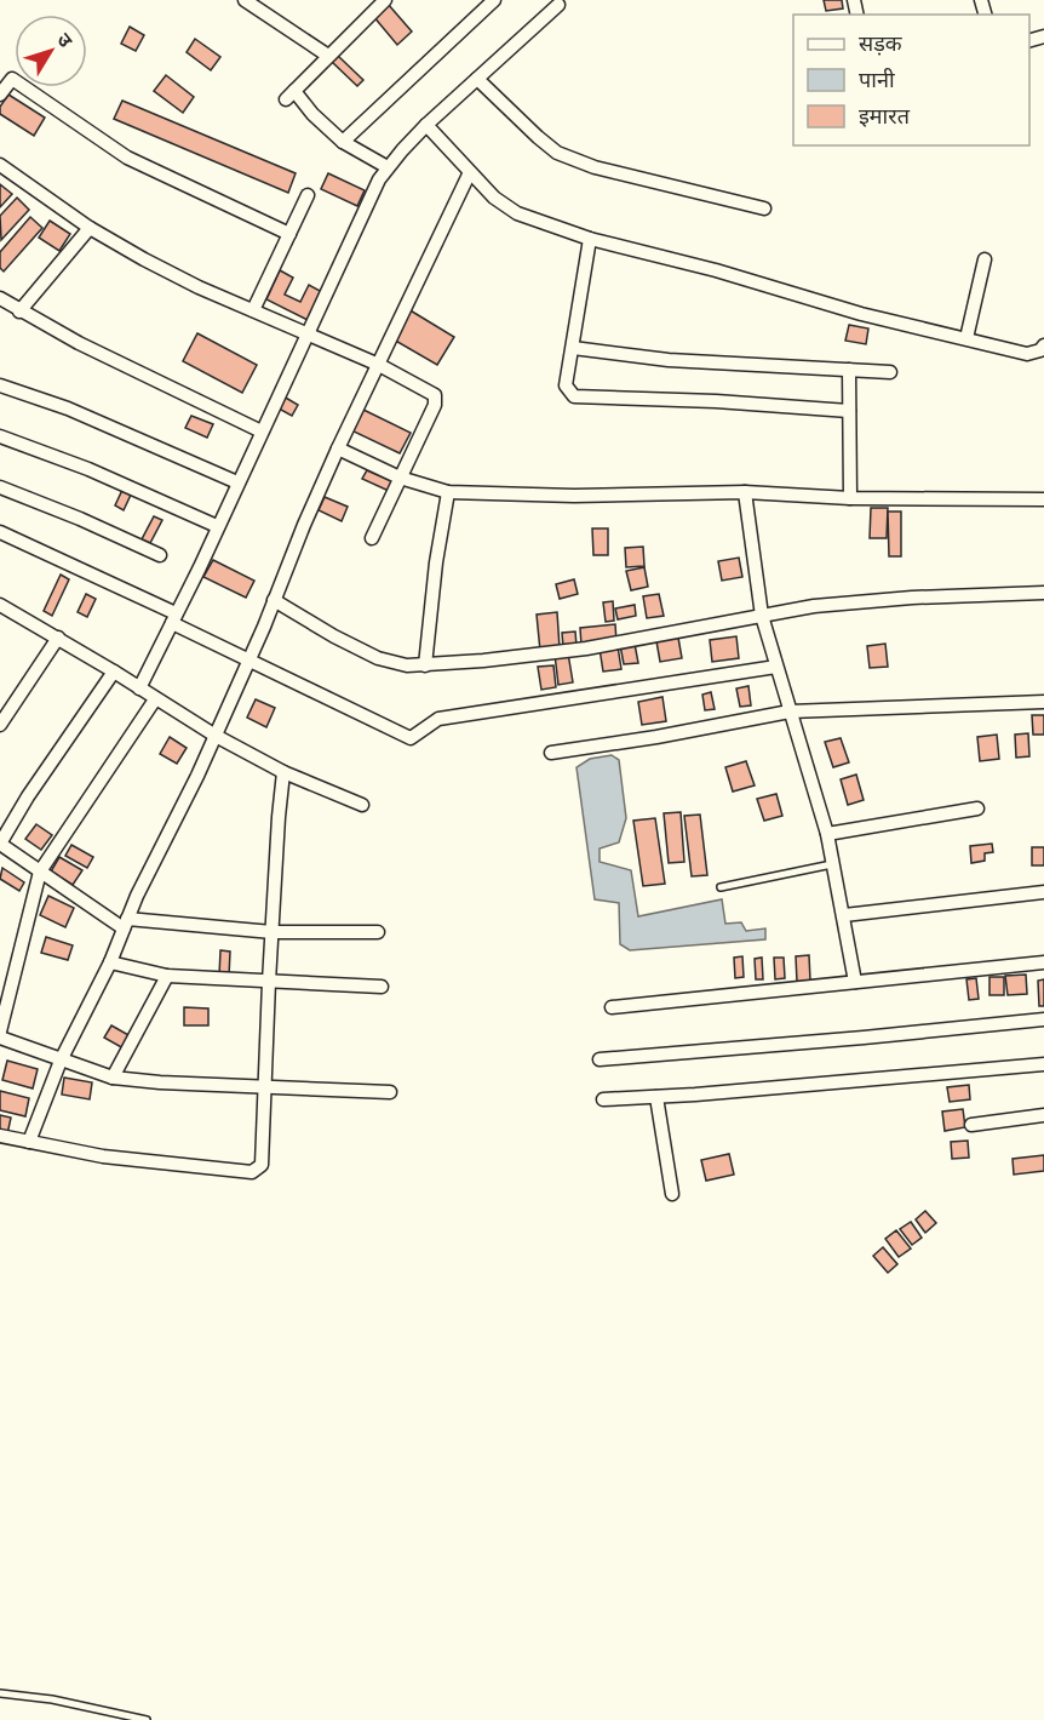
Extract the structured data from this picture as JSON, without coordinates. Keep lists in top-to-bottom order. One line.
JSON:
{"legend":["सड़क","पानी","इमारत"],"north":"top right"}
